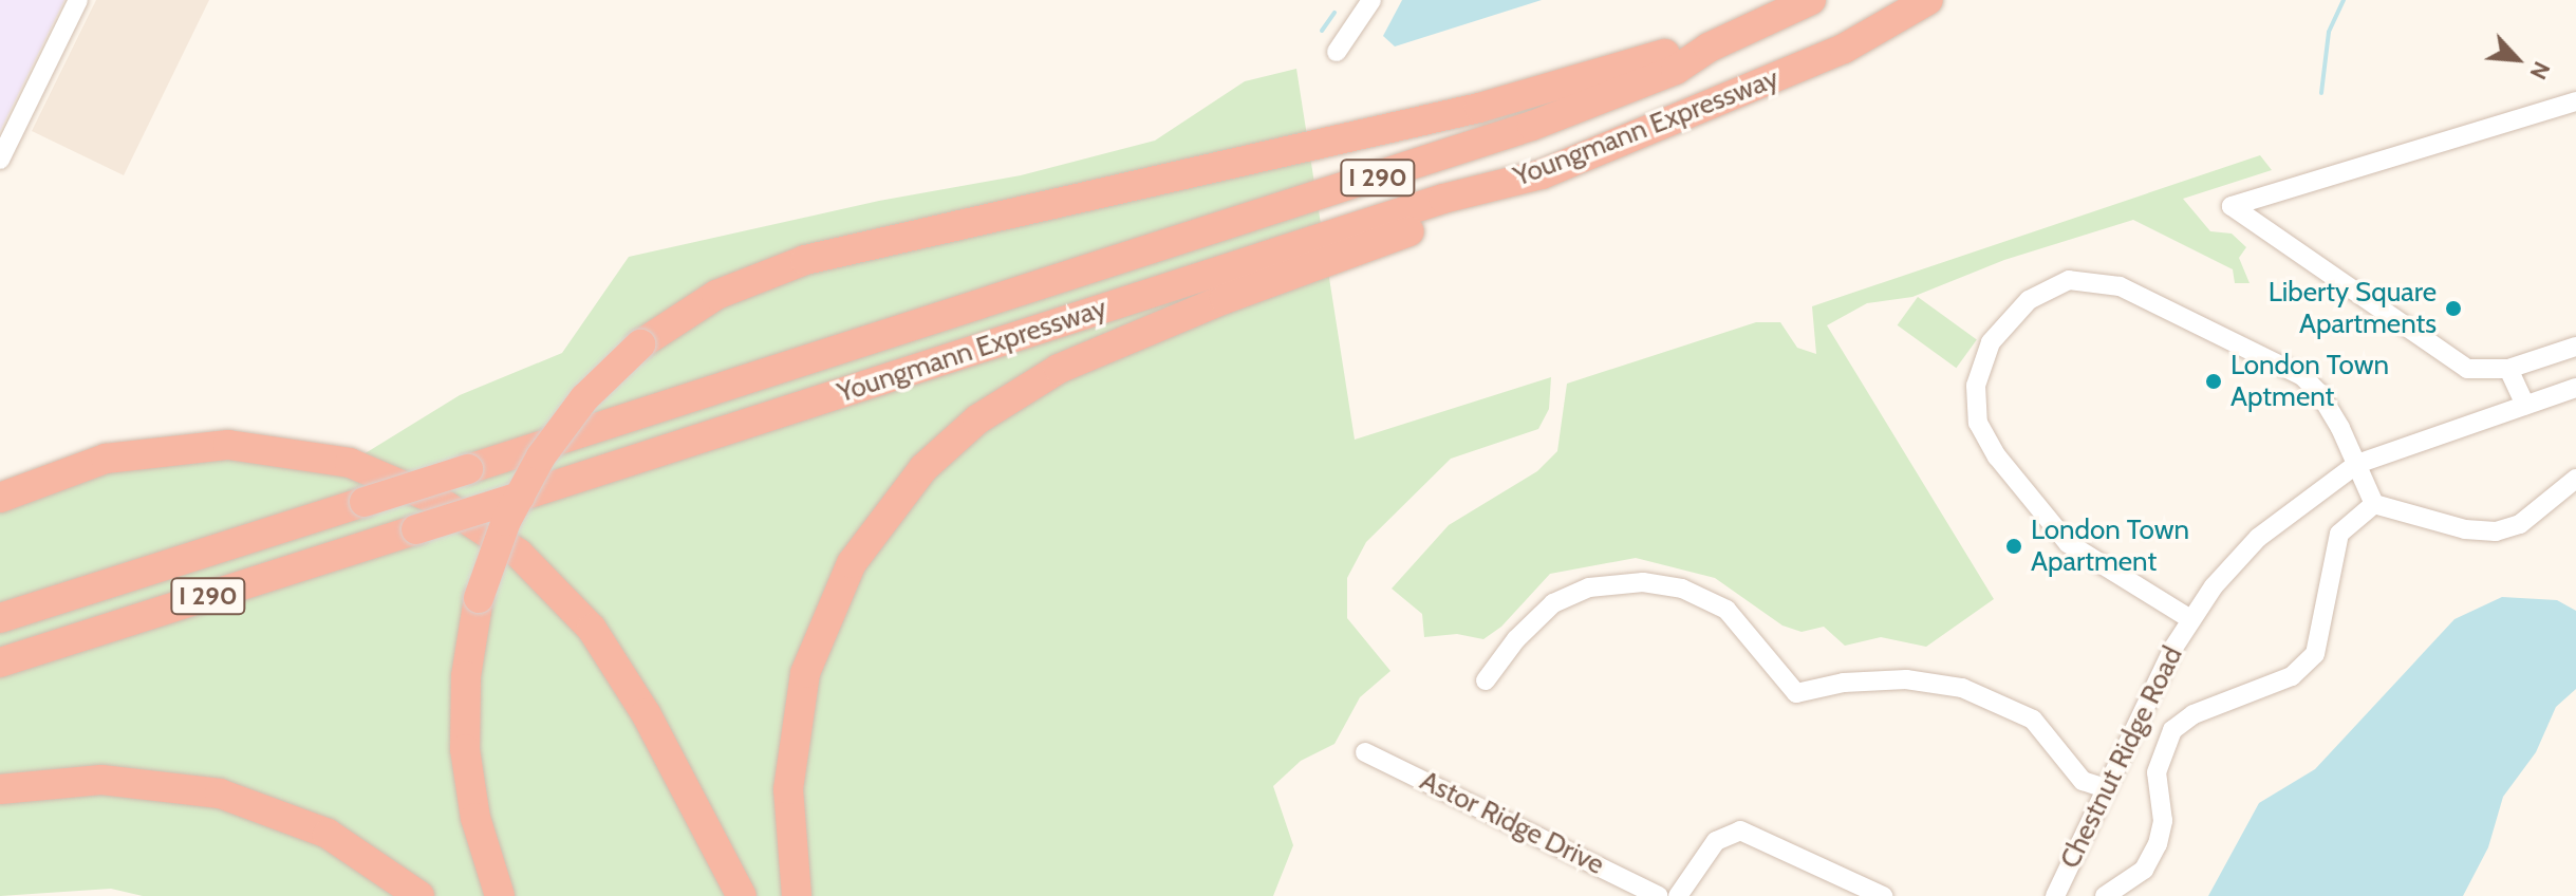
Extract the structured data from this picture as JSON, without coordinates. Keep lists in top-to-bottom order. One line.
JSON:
{"streets":{"highway":["Youngmann Expressway","I 290"],"street":["Chestnut Ridge Road","Astor Ridge Drive"]},"places":["Liberty Square Apartments","London Town Aptment","London Town Apartment"],"north":"bottom right"}
